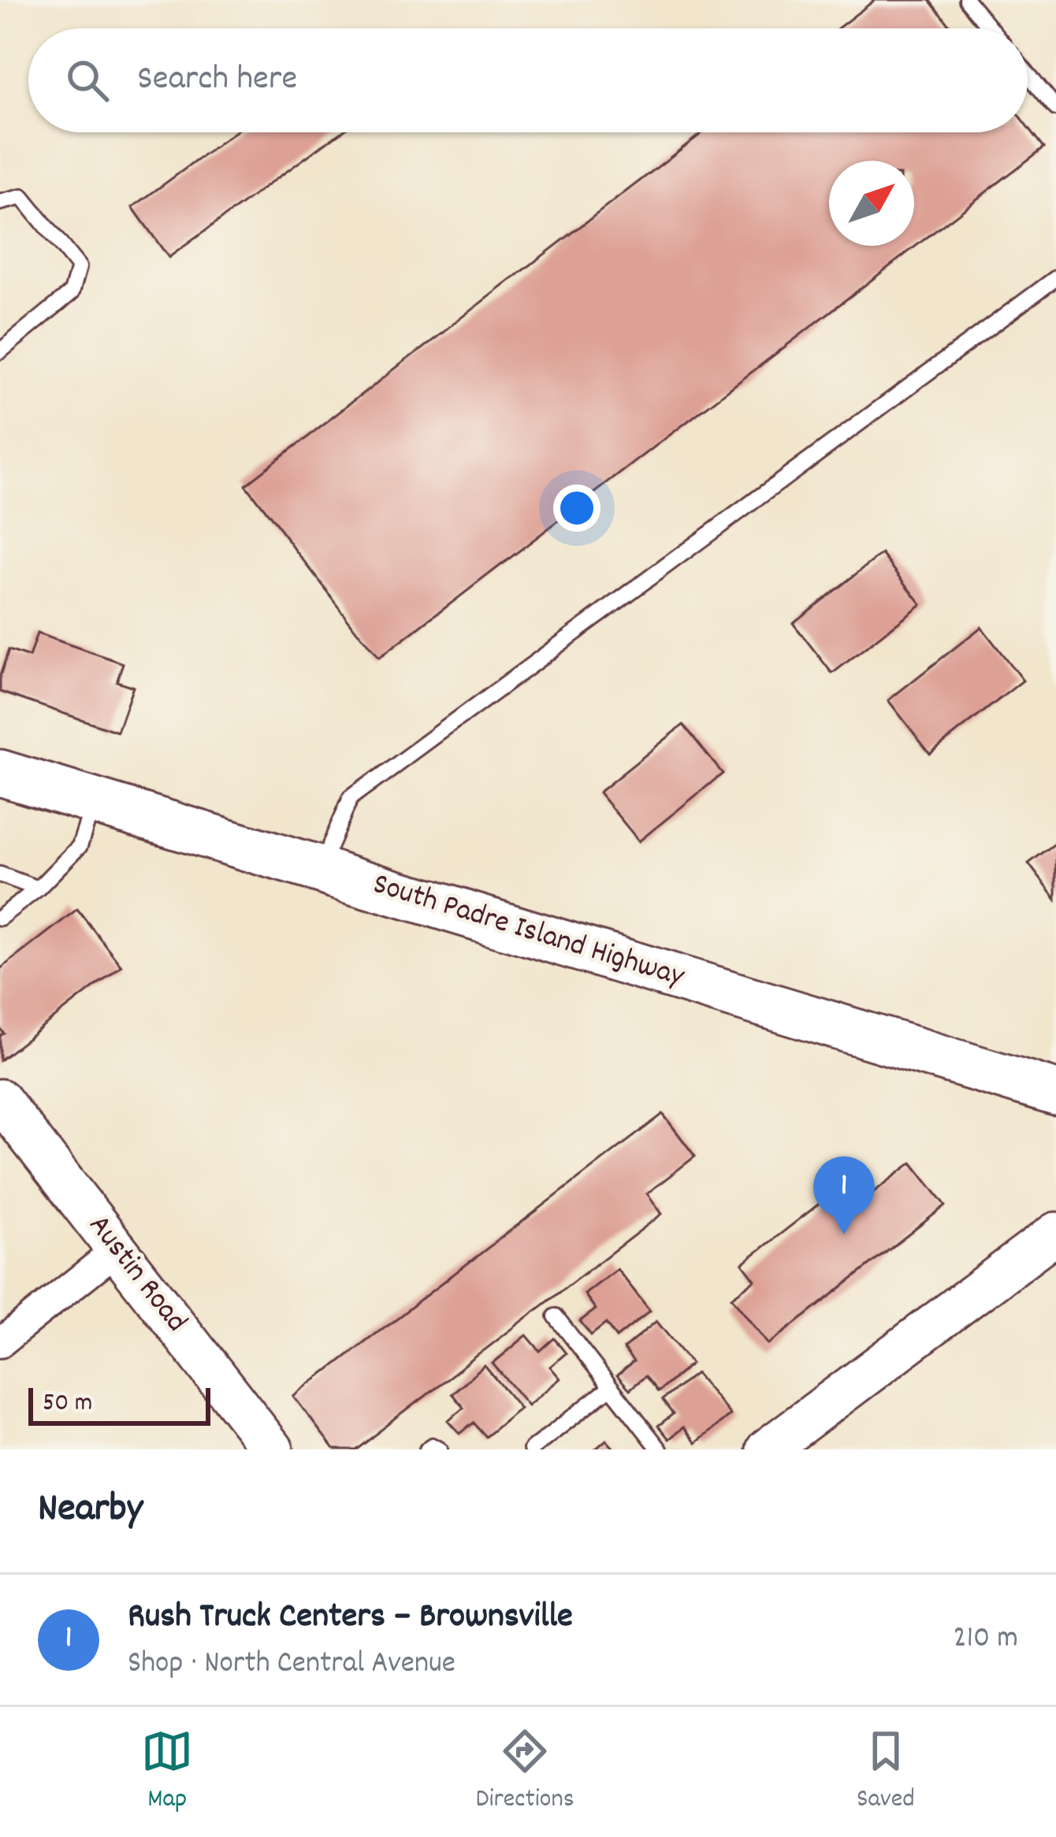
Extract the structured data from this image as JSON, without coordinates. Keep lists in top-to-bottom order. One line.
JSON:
{"streets":{"main road":["South Padre Island Highway"],"street":["Austin Road"]},"scale_bar":"50 m","north":"top right","page":{"search":"Search here","pins":"1","scale":"50 m","heading":"Nearby","list":[{"mark":"1","name":"Rush Truck Centers – Brownsville","note":"Shop · North Central Avenue","value":"210 m"}],"nav":["Map","Directions","Saved"]}}
